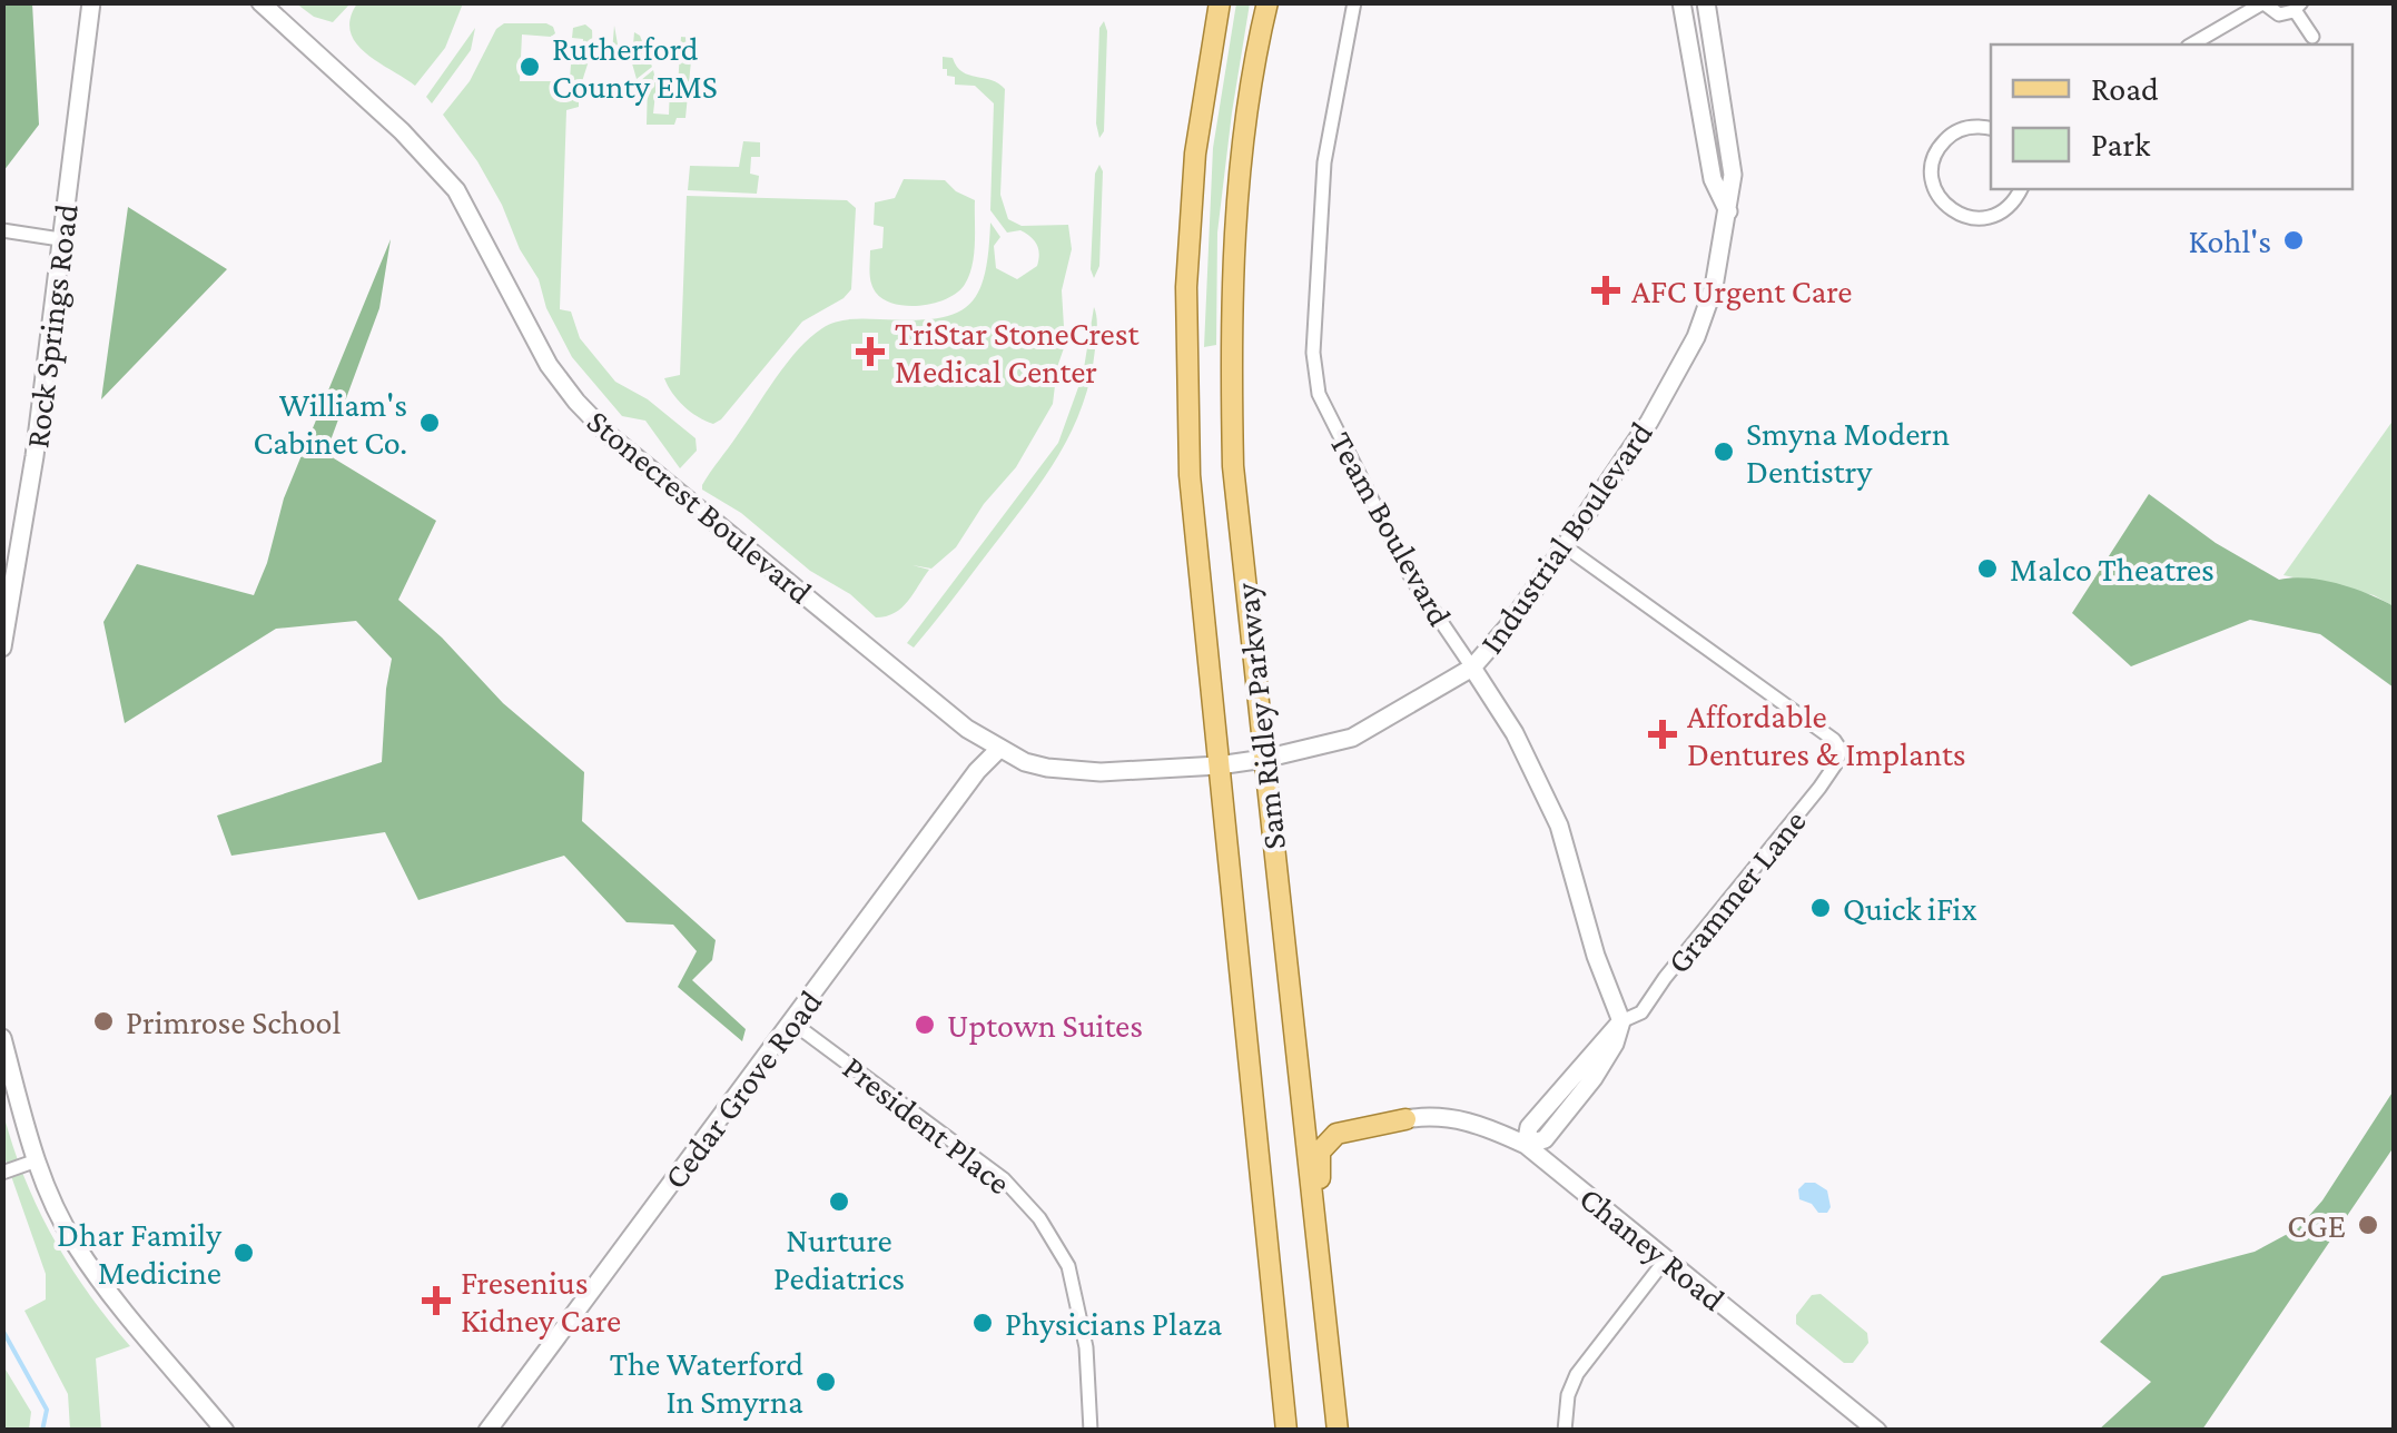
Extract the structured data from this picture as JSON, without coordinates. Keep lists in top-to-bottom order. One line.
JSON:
{"streets":{"main road":["Sam Ridley Parkway"],"street":["Rock Springs Road","Stonecrest Boulevard","Team Boulevard","Industrial Boulevard","Grammer Lane","Cedar Grove Road","President Place","Chaney Road"]},"crossings":[["Stonecrest Boulevard","Industrial Boulevard"],["Stonecrest Boulevard","Sam Ridley Parkway"],["Stonecrest Boulevard","Cedar Grove Road"],["Team Boulevard","Industrial Boulevard"],["Industrial Boulevard","Sam Ridley Parkway"],["Industrial Boulevard","Grammer Lane"],["Cedar Grove Road","President Place"]],"places":{"other":["Rutherford County EMS","Kohl's","William's Cabinet Co.","Smyna Modern Dentistry","Malco Theatres","Quick iFix","Primrose School","Uptown Suites","Nurture Pediatrics","CGE","Dhar Family Medicine","Physicians Plaza","The Waterford In Smyrna"],"health":["AFC Urgent Care","TriStar StoneCrest Medical Center","Affordable Dentures & Implants","Fresenius Kidney Care"]},"legend":["Road","Park"]}
